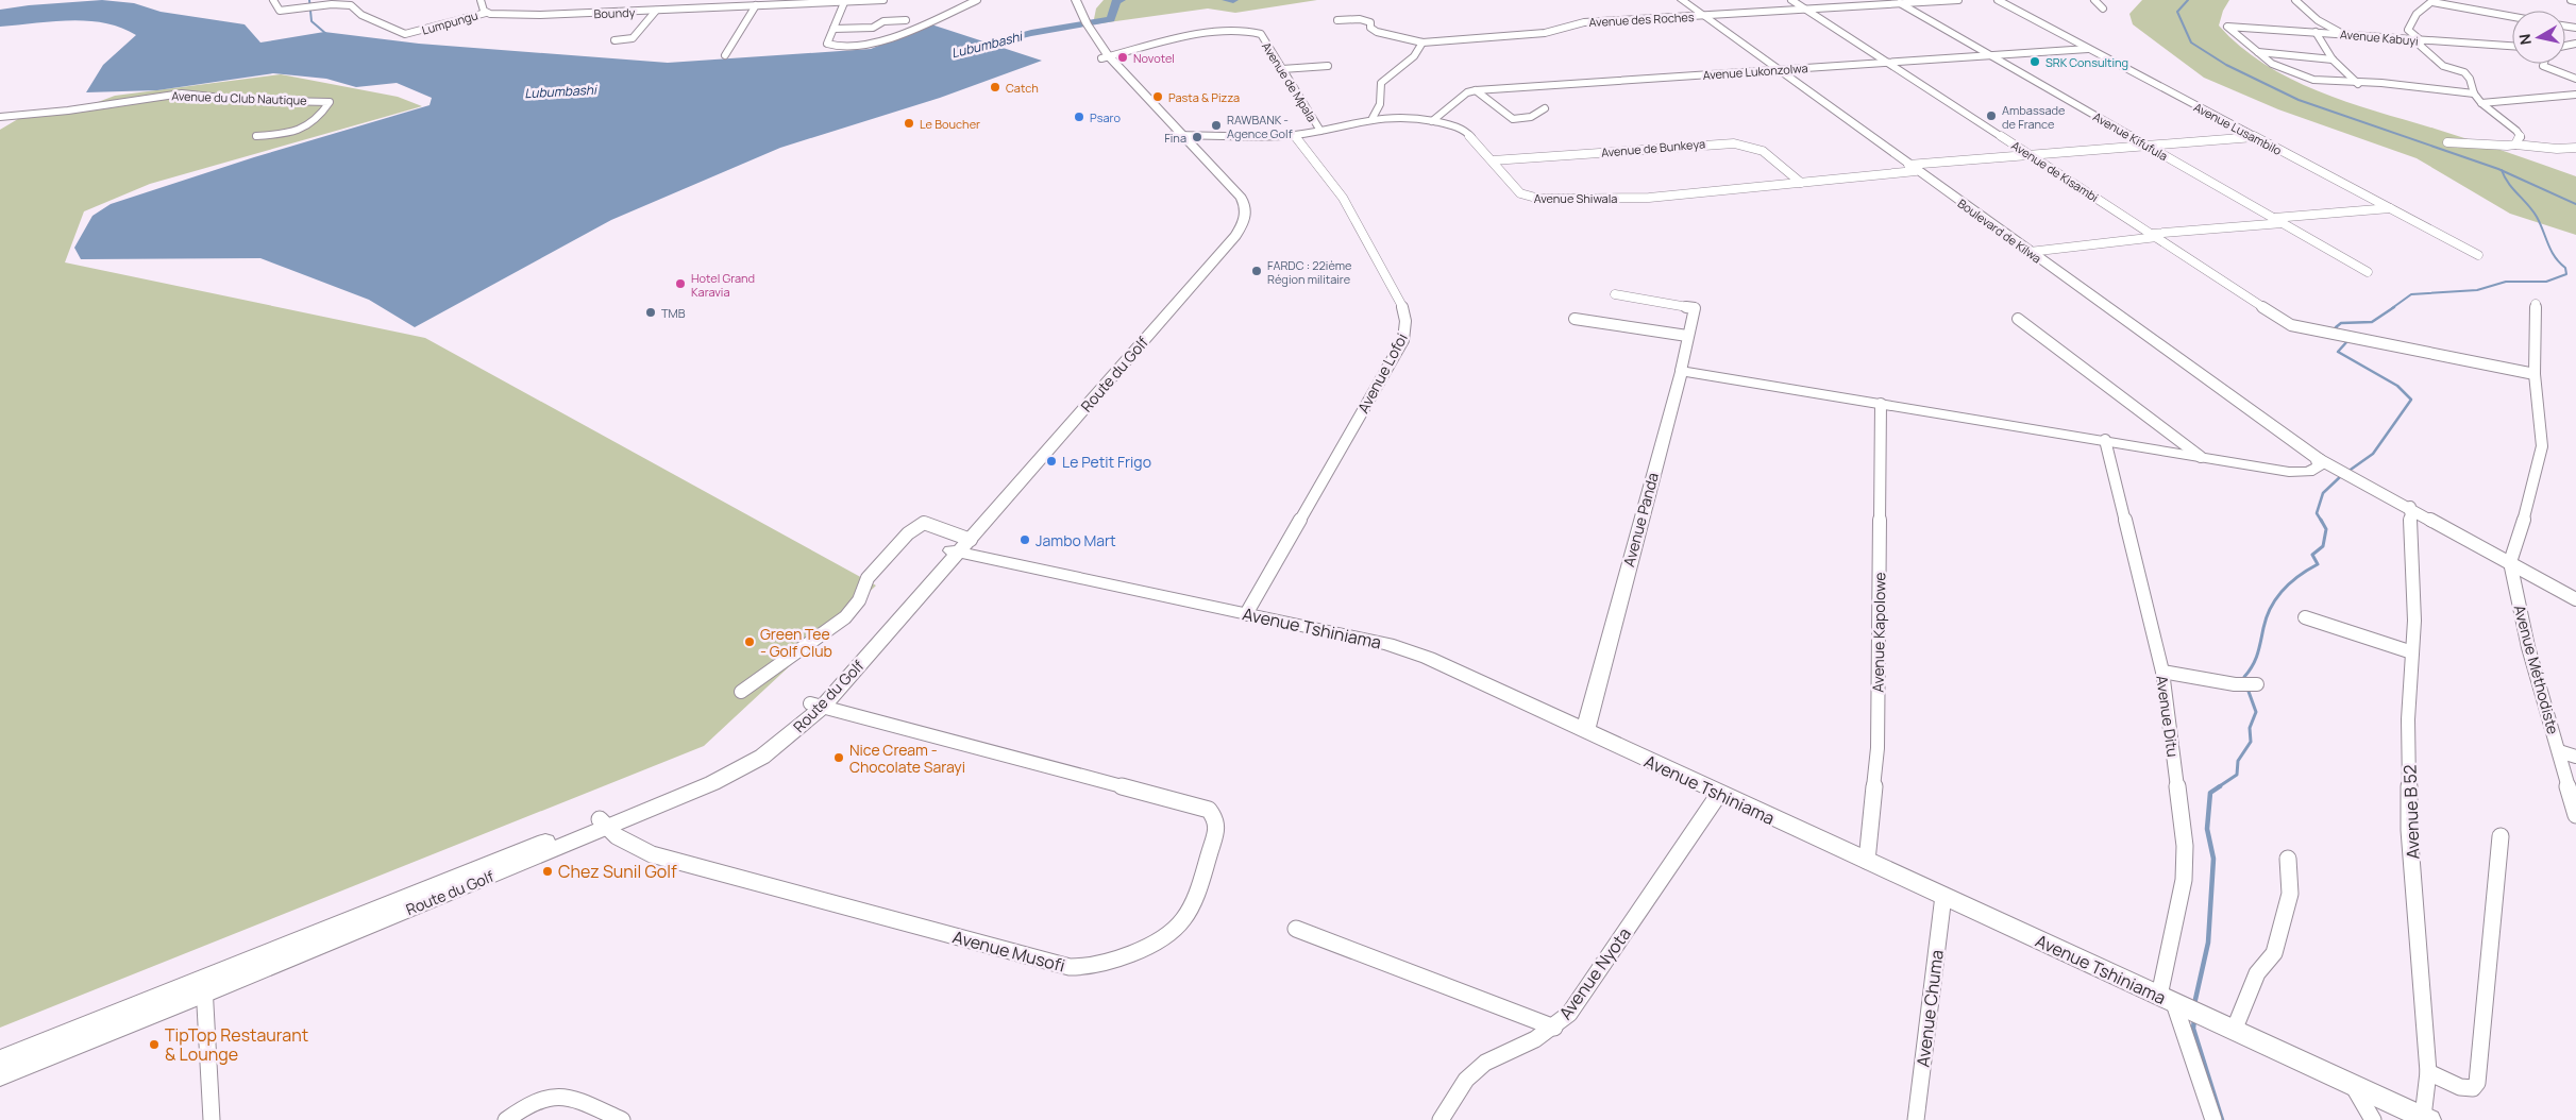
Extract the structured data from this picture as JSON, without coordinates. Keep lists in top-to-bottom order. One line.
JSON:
{"streets":{"street":["Boundy","Avenue des Roches","Lumpungu","Avenue Kabuyi","Avenue Lukonzolwa","Avenue de Mpala","Avenue du Club Nautique","Avenue Lusambilo","Avenue Kifufula","Avenue de Bunkeya","Avenue de Kisambi","Avenue Shiwala","Boulevard de Kilwa","Avenue Lofoi","Route du Golf","Avenue Panda","Avenue Tshiniama","Avenue Kapolowe","Avenue Méthodiste","Avenue Ditu","Avenue B 52","Avenue Musofi","Avenue Nyota","Avenue Chuma"]},"crossings":[["Boundy","Lumpungu"],["Avenue des Roches","Avenue Kifufula"],["Avenue des Roches","Avenue de Kisambi"],["Avenue des Roches","Boulevard de Kilwa"],["Avenue Lukonzolwa","Avenue Lusambilo"],["Avenue Lukonzolwa","Avenue Kifufula"],["Avenue Lukonzolwa","Avenue de Kisambi"],["Avenue Lukonzolwa","Avenue Shiwala"],["Avenue Lukonzolwa","Boulevard de Kilwa"],["Avenue de Mpala","Avenue Shiwala"],["Avenue de Mpala","Route du Golf"],["Avenue Lusambilo","Avenue Shiwala"],["Avenue Kifufula","Avenue Shiwala"],["Avenue de Bunkeya","Avenue Shiwala"],["Avenue de Kisambi","Avenue Shiwala"],["Avenue de Kisambi","Avenue Méthodiste"],["Avenue Shiwala","Boulevard de Kilwa"],["Avenue Shiwala","Avenue Lofoi"],["Avenue Shiwala","Route du Golf"],["Avenue Lofoi","Avenue Tshiniama"],["Route du Golf","Avenue Tshiniama"],["Route du Golf","Avenue Musofi"],["Avenue Panda","Avenue Tshiniama"],["Avenue Tshiniama","Avenue Kapolowe"],["Avenue Tshiniama","Avenue Ditu"],["Avenue Tshiniama","Avenue B 52"],["Avenue Tshiniama","Avenue Nyota"],["Avenue Tshiniama","Avenue Chuma"]],"water":["Lubumbashi"],"places":["Novotel","SRK Consulting","Catch","Pasta & Pizza","Ambassade de France","Psaro","Le Boucher","RAWBANK - Agence Golf","Fina","FARDC : 22ième Région militaire","Hotel Grand Karavia","TMB","Le Petit Frigo","Jambo Mart","Green Tee - Golf Club","Nice Cream - Chocolate Sarayi","Chez Sunil Golf","TipTop Restaurant & Lounge"],"north":"left"}
